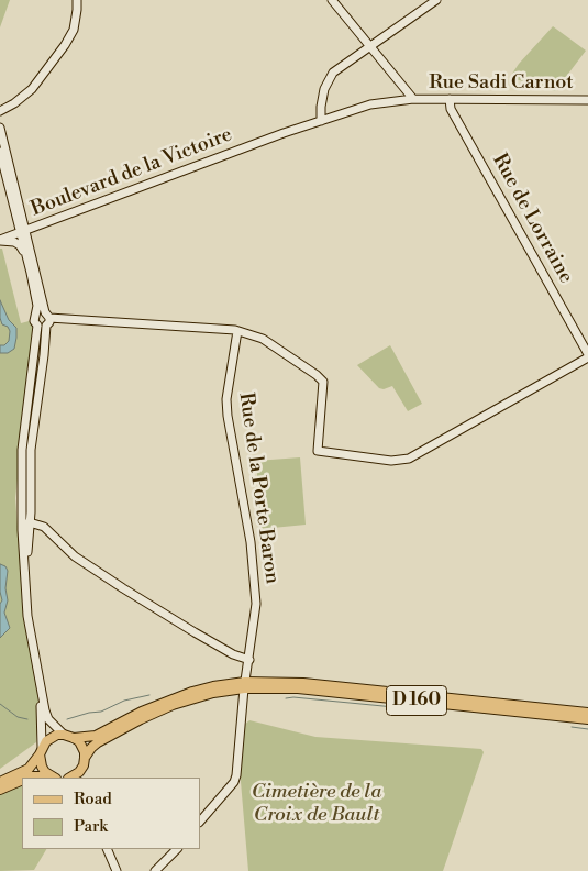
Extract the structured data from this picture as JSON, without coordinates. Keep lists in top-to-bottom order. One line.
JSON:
{"streets":{"main road":["Rue Sadi Carnot","Boulevard de la Victoire","Rue de Lorraine","Rue de la Porte Baron","D 160"]},"crossings":[["Rue Sadi Carnot","Boulevard de la Victoire"],["Rue Sadi Carnot","Rue de Lorraine"],["Rue de la Porte Baron","D 160"]],"parks":["Cimetière de la Croix de Bault"],"legend":["Road","Park"]}
